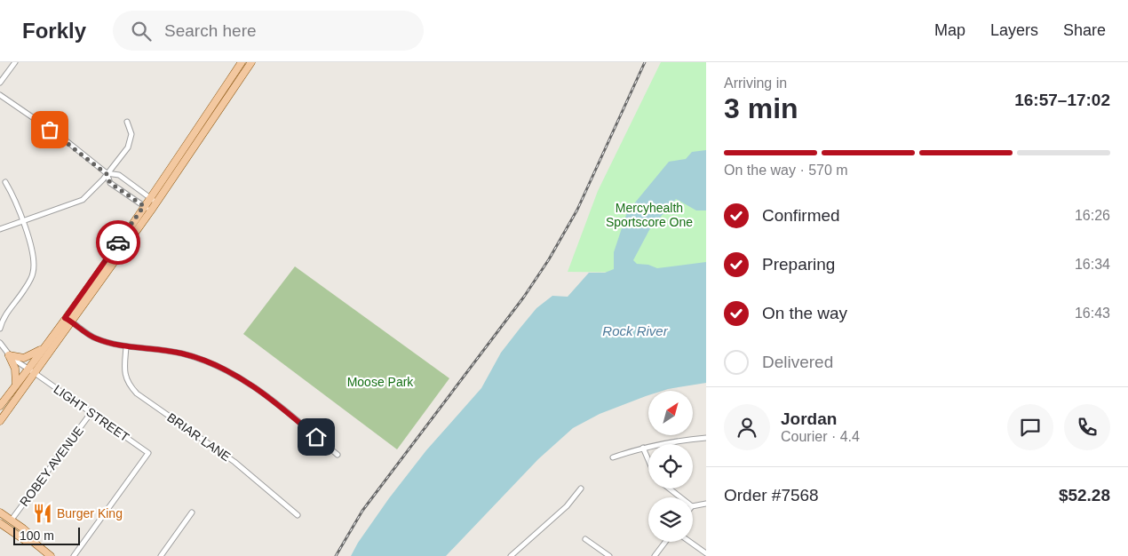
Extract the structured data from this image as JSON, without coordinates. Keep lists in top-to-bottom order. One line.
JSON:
{"streets":{"street":["LIGHT STREET","BRIAR LANE","ROBEY AVENUE"]},"crossings":[["LIGHT STREET","ROBEY AVENUE"]],"water":["Rock River"],"parks":["Mercyhealth Sportscore One","Moose Park"],"places":{"restaurant":["Burger King"]},"scale_bar":"100 m","north":"top right","page":{"header":"Forkly","search":"Search here","nav":["Map","Layers","Share"],"heading":["3 min","Arriving in","16:57–17:02"],"panel":["Jordan","Courier · 4.4","Order #7568","$52.28"],"bar":"On the way · 570 m","list":[["Confirmed","16:26"],["Preparing","16:34"],["On the way","16:43"],"Delivered"],"scale":"100 m"}}
